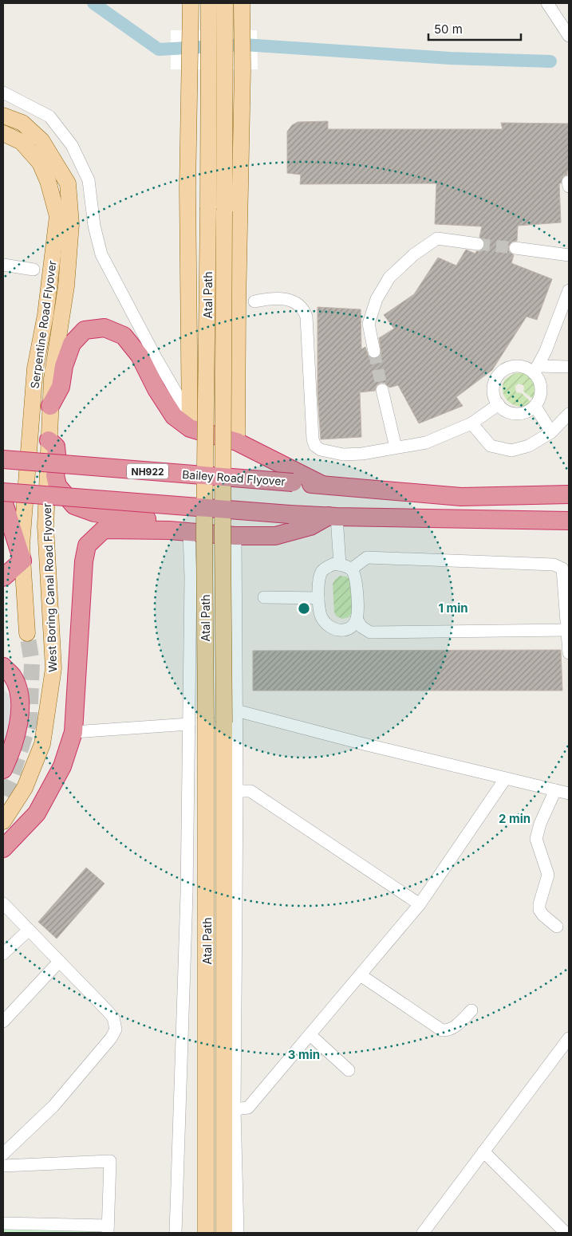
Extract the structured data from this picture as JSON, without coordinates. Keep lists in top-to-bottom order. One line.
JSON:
{"streets":{"highway":["NH922","Bailey Road Flyover"],"main road":["Atal Path","Serpentine Road Flyover","West Boring Canal Road Flyover"]},"crossings":[["Serpentine Road Flyover","West Boring Canal Road Flyover"],["NH922","Bailey Road Flyover"]],"scale_bar":"50 m","rings":["1 min","2 min","3 min"]}
